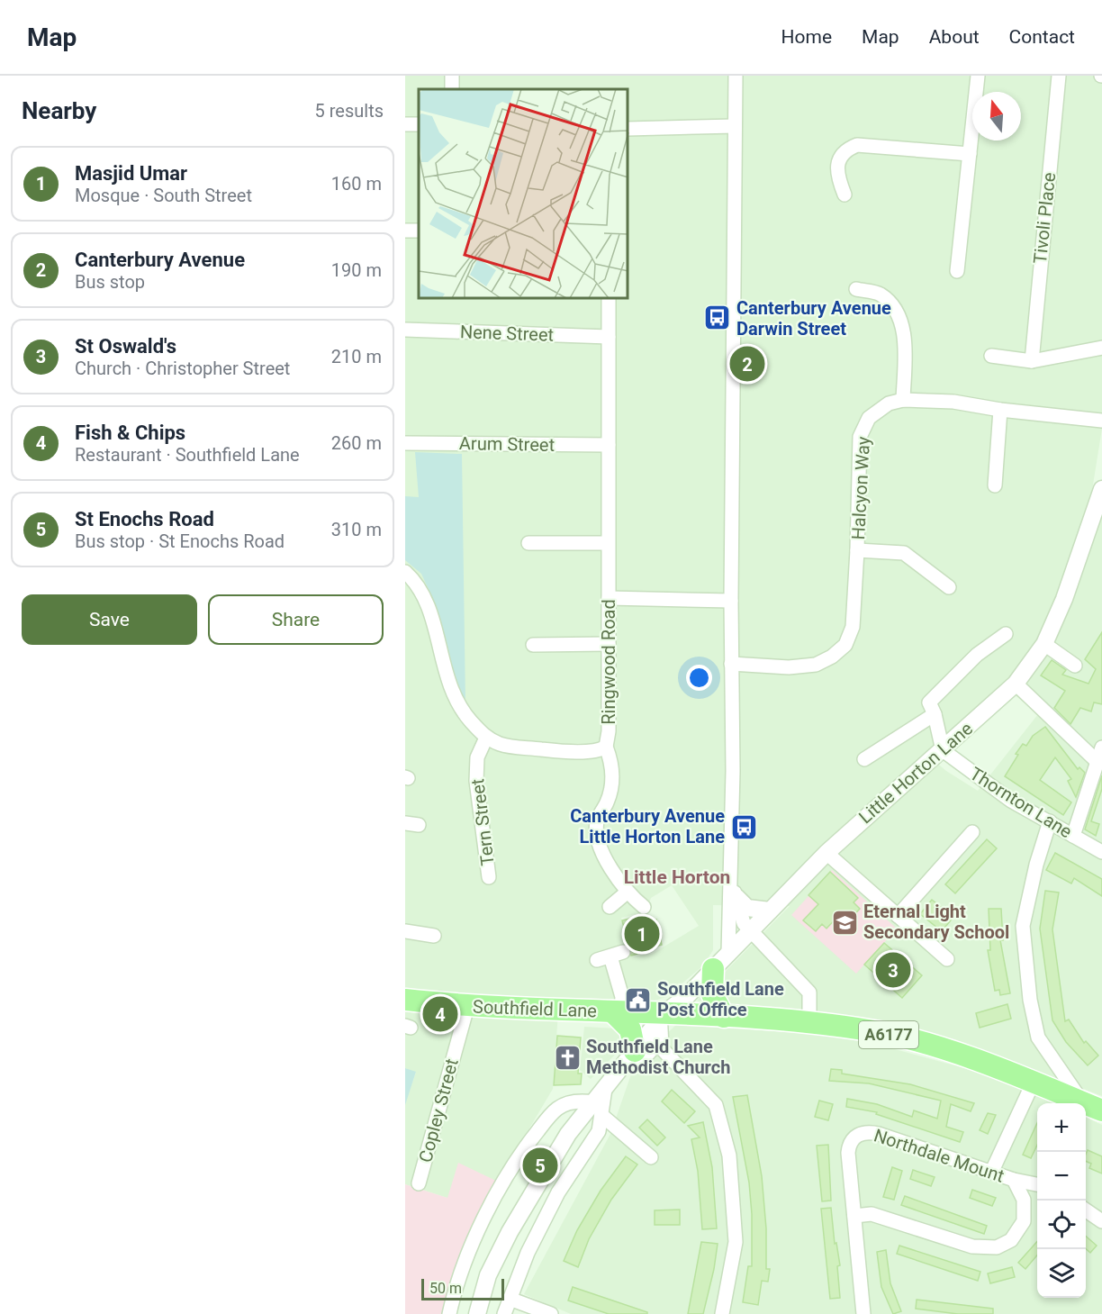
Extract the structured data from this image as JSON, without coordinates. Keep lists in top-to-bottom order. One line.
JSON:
{"streets":{"main road":["Southfield Lane","A6177"],"street":["Tivoli Place","Nene Street","Arum Street","Halcyon Way","Ringwood Road","Little Horton Lane","Thornton Lane","Tern Street","Copley Street","Northdale Mount"]},"crossings":[["Nene Street","Ringwood Road"],["Arum Street","Ringwood Road"],["Ringwood Road","Tern Street"],["Little Horton Lane","Thornton Lane"],["Little Horton Lane","Southfield Lane"],["Little Horton Lane","A6177"],["Southfield Lane","A6177"],["Southfield Lane","Copley Street"]],"districts":["Little Horton"],"places":{"bus stop":["Canterbury Avenue Darwin Street","Canterbury Avenue Little Horton Lane"],"school or university":["Eternal Light Secondary School"],"public building":["Southfield Lane Post Office"],"church":["Southfield Lane Methodist Church"]},"scale_bar":"50 m","north":"top","page":{"header":"Map","nav":["Home","Map","About","Contact"],"heading":["Nearby","5 results"],"list":[{"mark":"1","name":"Masjid Umar","note":"Mosque · South Street","value":"160 m"},{"mark":"2","name":"Canterbury Avenue","note":"Bus stop","value":"190 m"},{"mark":"3","name":"St Oswald's","note":"Church · Christopher Street","value":"210 m"},{"mark":"4","name":"Fish & Chips","note":"Restaurant · Southfield Lane","value":"260 m"},{"mark":"5","name":"St Enochs Road","note":"Bus stop · St Enochs Road","value":"310 m"}],"pins":["2","1","3","4","5"],"buttons":["Save","Share"],"map_buttons":["+","−"],"scale":"50 m"}}
